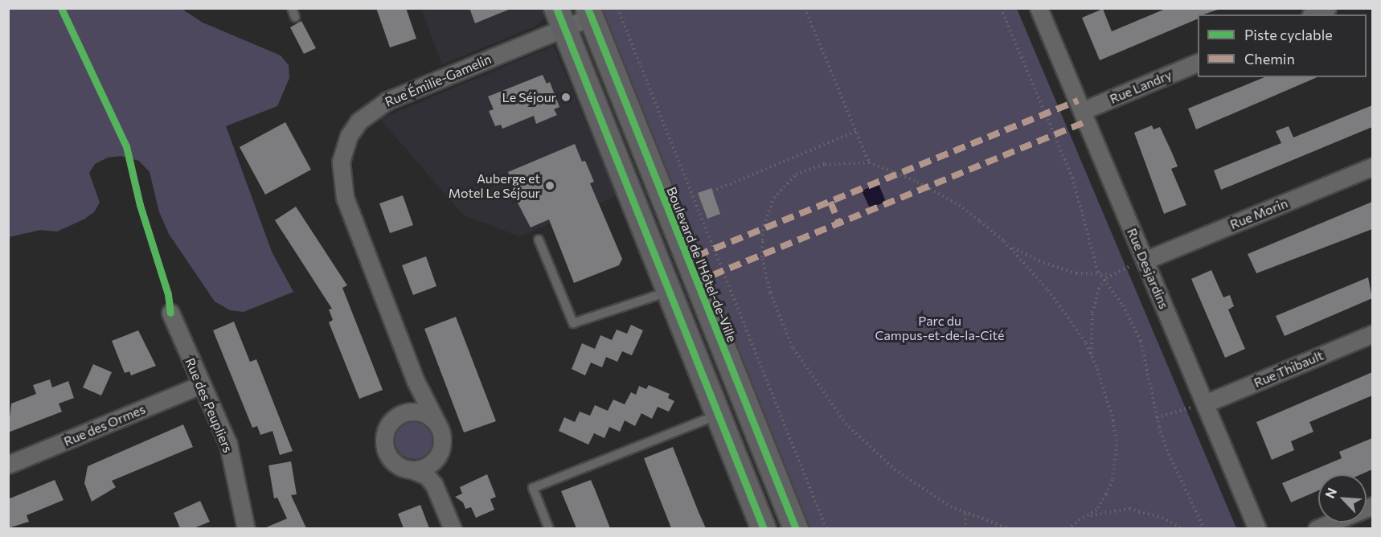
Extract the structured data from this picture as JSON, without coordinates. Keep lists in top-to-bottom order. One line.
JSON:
{"streets":{"main road":["Boulevard de l'Hôtel-de-Ville"],"street":["Rue Émilie-Gamelin","Rue Landry","Rue Morin","Rue Desjardins","Rue Thibault","Rue des Peupliers","Rue des Ormes"]},"crossings":[["Rue Émilie-Gamelin","Boulevard de l'Hôtel-de-Ville"],["Rue Landry","Rue Desjardins"],["Rue Morin","Rue Desjardins"],["Rue Desjardins","Rue Thibault"],["Rue des Peupliers","Rue des Ormes"]],"parks":["Parc du Campus-et-de-la-Cité"],"places":["Le Séjour","Auberge et Motel Le Séjour"],"legend":["Piste cyclable","Chemin"],"north":"top left"}
